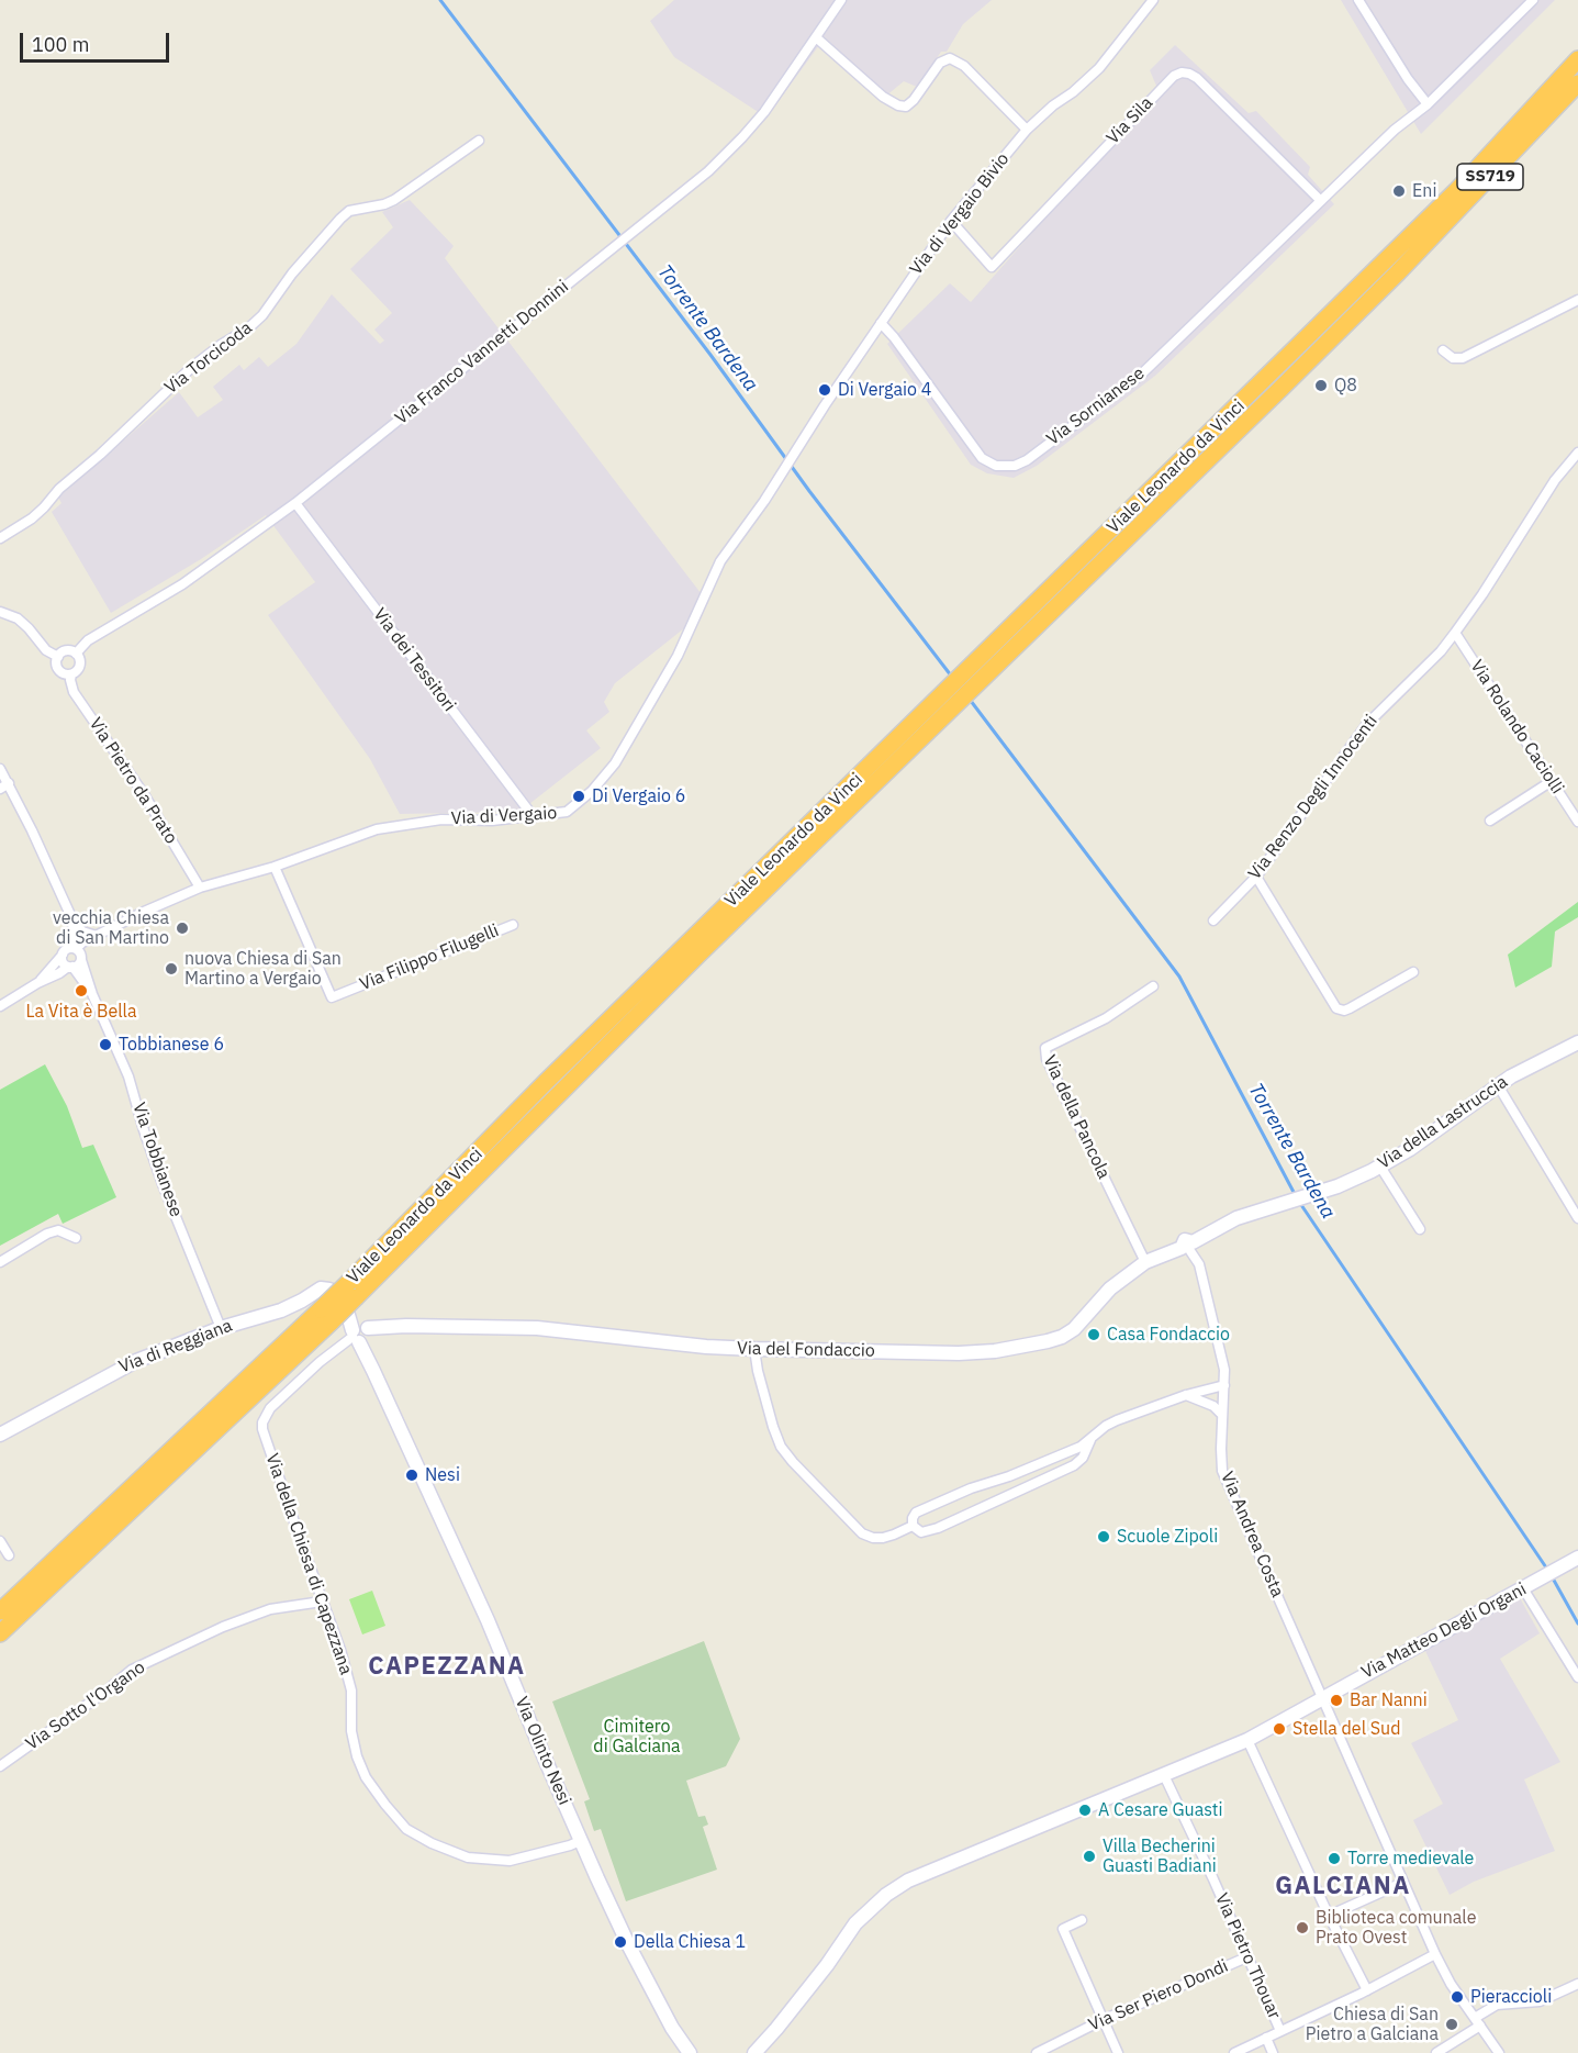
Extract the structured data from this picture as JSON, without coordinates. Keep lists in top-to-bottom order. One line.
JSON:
{"streets":{"highway":["SS719","Viale Leonardo da Vinci"],"street":["Via Sila","Via di Vergaio Bivio","Via Franco Vannetti Donnini","Via Torcicoda","Via Sornianese","Via dei Tessitori","Via Rolando Caciolli","Via Pietro da Prato","Via Renzo Degli Innocenti","Via di Vergaio","Via Filippo Filugelli","Via della Pancola","Via della Lastruccia","Via Tobbianese","Via di Reggiana","Via del Fondaccio","Via Andrea Costa","Via della Chiesa di Capezzana","Via Matteo Degli Organi","Via Sotto l'Organo","Via Olinto Nesi","Via Pietro Thouar","Via Ser Piero Dondi"]},"crossings":[["Via Sila","Via di Vergaio Bivio"],["Via Sila","Via Sornianese"],["Via di Vergaio Bivio","Via Sornianese"],["Via di Vergaio Bivio","Via di Vergaio"],["Via Franco Vannetti Donnini","Via dei Tessitori"],["Via Franco Vannetti Donnini","Via Pietro da Prato"],["Via dei Tessitori","Via di Vergaio"],["Via Rolando Caciolli","Via Renzo Degli Innocenti"],["Via Pietro da Prato","Via di Vergaio"],["Via di Vergaio","Via Filippo Filugelli"],["Via di Vergaio","Via Tobbianese"],["Via della Pancola","Via del Fondaccio"],["Via della Lastruccia","Via del Fondaccio"],["Via Tobbianese","Via di Reggiana"],["Via di Reggiana","Via del Fondaccio"],["Via di Reggiana","Via della Chiesa di Capezzana"],["Via di Reggiana","Via Olinto Nesi"],["Via del Fondaccio","Via Andrea Costa"],["Via del Fondaccio","Via della Chiesa di Capezzana"],["Via del Fondaccio","Via Olinto Nesi"],["Via Andrea Costa","Via Matteo Degli Organi"],["Via della Chiesa di Capezzana","Via Sotto l'Organo"],["Via della Chiesa di Capezzana","Via Olinto Nesi"],["Via Matteo Degli Organi","Via Pietro Thouar"],["Via Pietro Thouar","Via Ser Piero Dondi"]],"districts":["CAPEZZANA","GALCIANA"],"water":["Torrente Bardena"],"parks":["Cimitero di Galciana"],"places":["Eni","Q8","Di Vergaio 4","Di Vergaio 6","vecchia Chiesa di San Martino","nuova Chiesa di San Martino a Vergaio","La Vita è Bella","Tobbianese 6","Casa Fondaccio","Nesi","Scuole Zipoli","Bar Nanni","Stella del Sud","A Cesare Guasti","Villa Becherini Guasti Badiani","Torre medievale","Biblioteca comunale Prato Ovest","Della Chiesa 1","Pieraccioli","Chiesa di San Pietro a Galciana"],"scale_bar":"100 m"}
